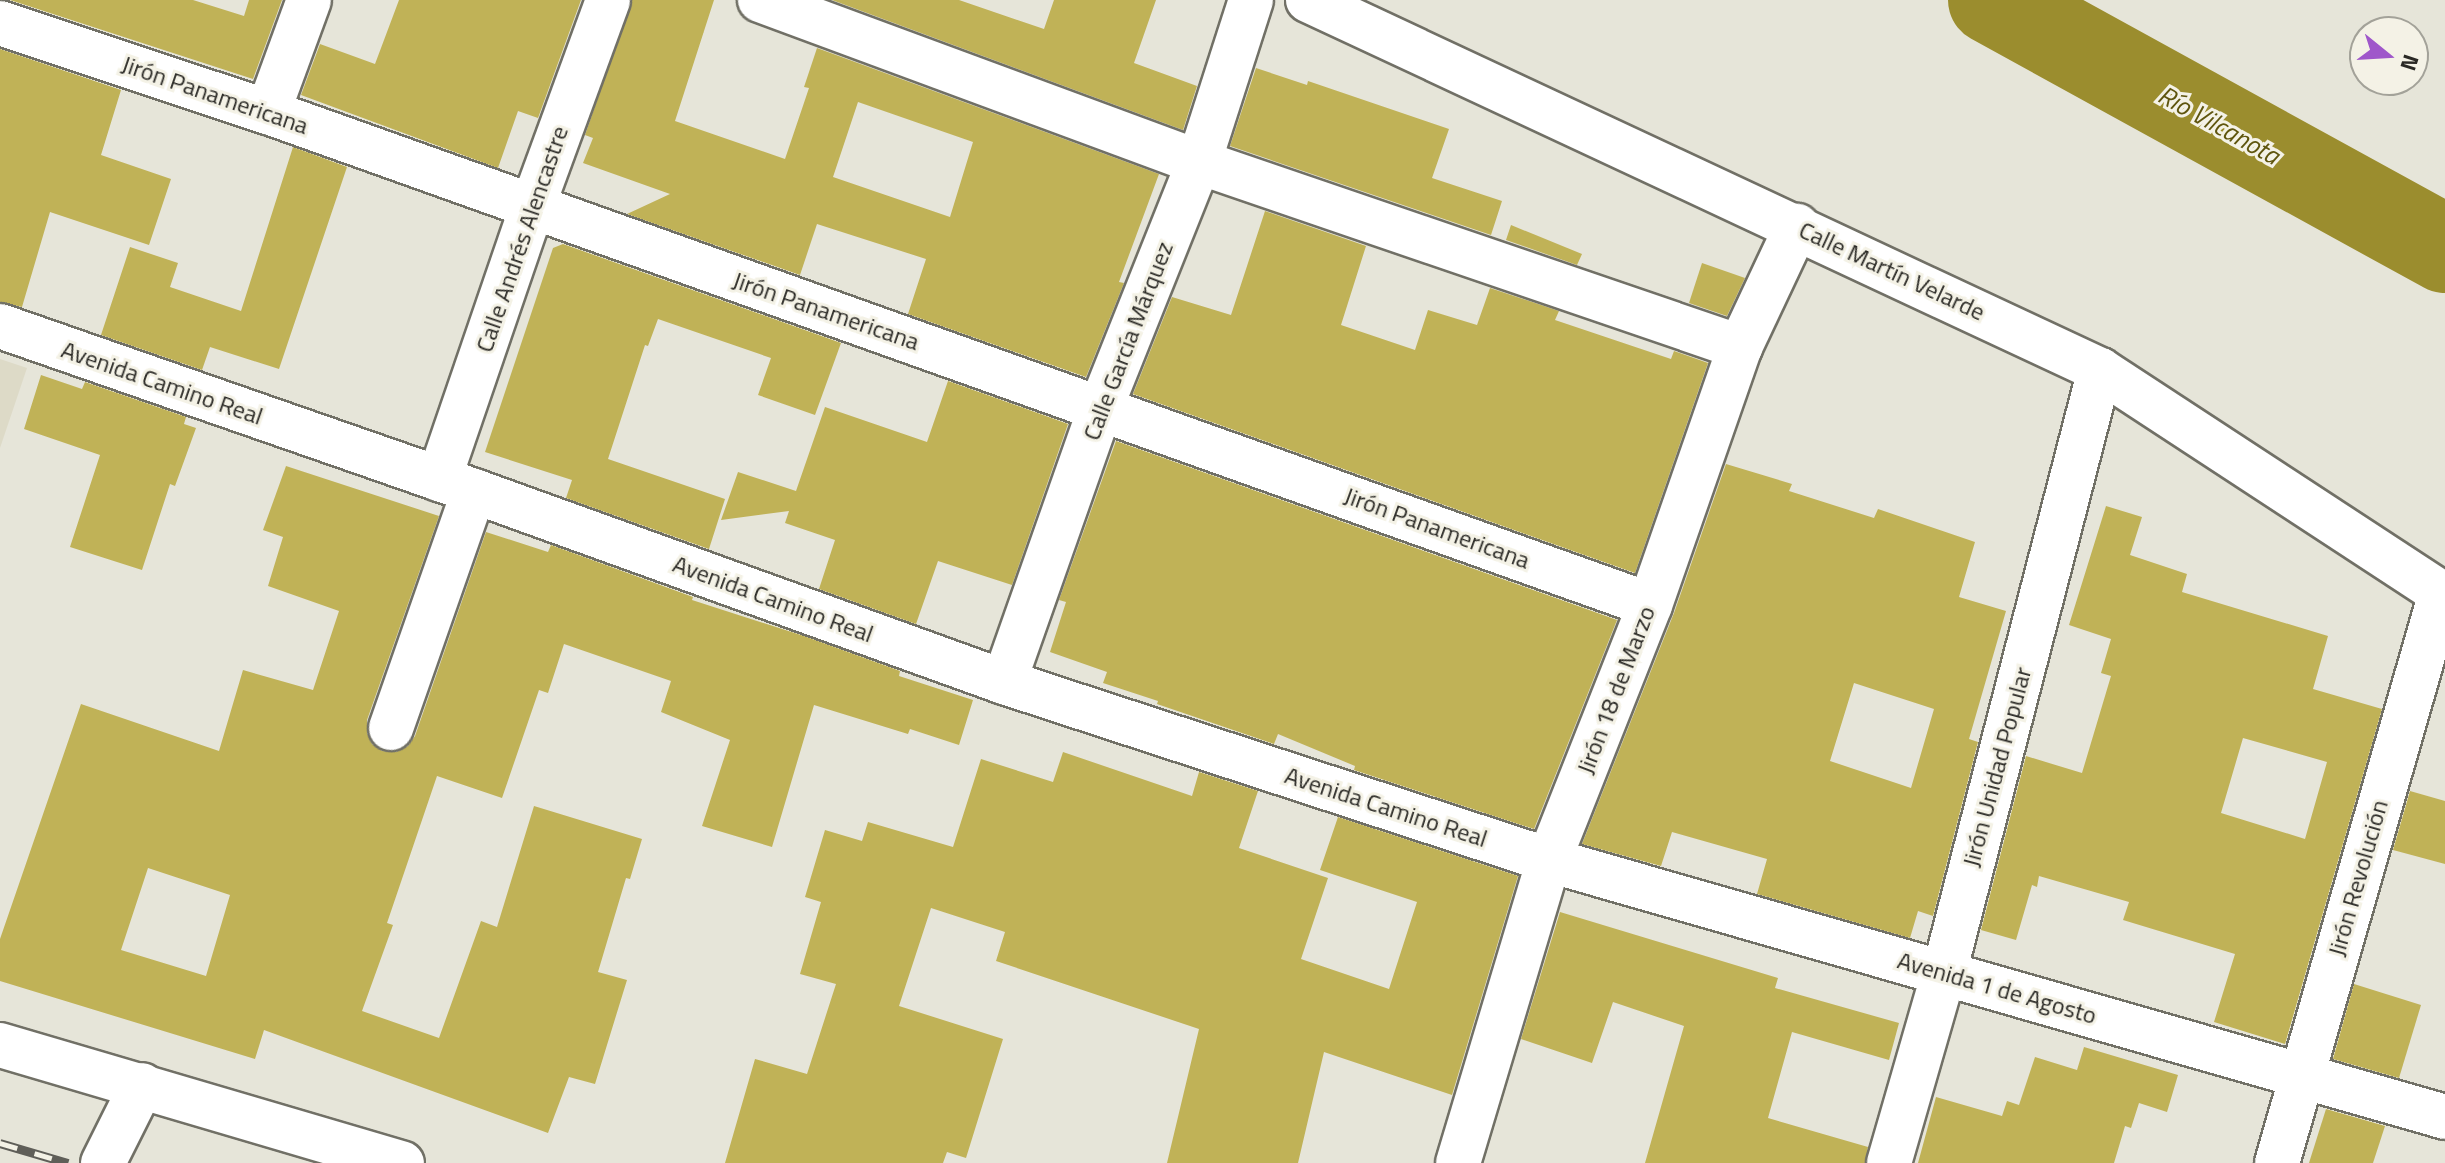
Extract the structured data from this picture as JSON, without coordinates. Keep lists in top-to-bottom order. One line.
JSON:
{"streets":{"street":["Jirón Panamericana","Calle Andrés Alencastre","Calle Martín Velarde","Calle García Márquez","Avenida Camino Real","Jirón 18 de Marzo","Jirón Unidad Popular","Jirón Revolución","Avenida 1 de Agosto"]},"crossings":[["Jirón Panamericana","Calle Andrés Alencastre"],["Jirón Panamericana","Calle García Márquez"],["Jirón Panamericana","Jirón 18 de Marzo"],["Calle Andrés Alencastre","Avenida Camino Real"],["Calle Martín Velarde","Jirón 18 de Marzo"],["Calle Martín Velarde","Jirón Unidad Popular"],["Calle Martín Velarde","Jirón Revolución"],["Calle García Márquez","Avenida Camino Real"],["Avenida Camino Real","Jirón 18 de Marzo"],["Avenida Camino Real","Avenida 1 de Agosto"],["Jirón 18 de Marzo","Avenida 1 de Agosto"],["Jirón Unidad Popular","Avenida 1 de Agosto"],["Jirón Revolución","Avenida 1 de Agosto"]],"water":["Río Vilcanota"],"north":"right"}
